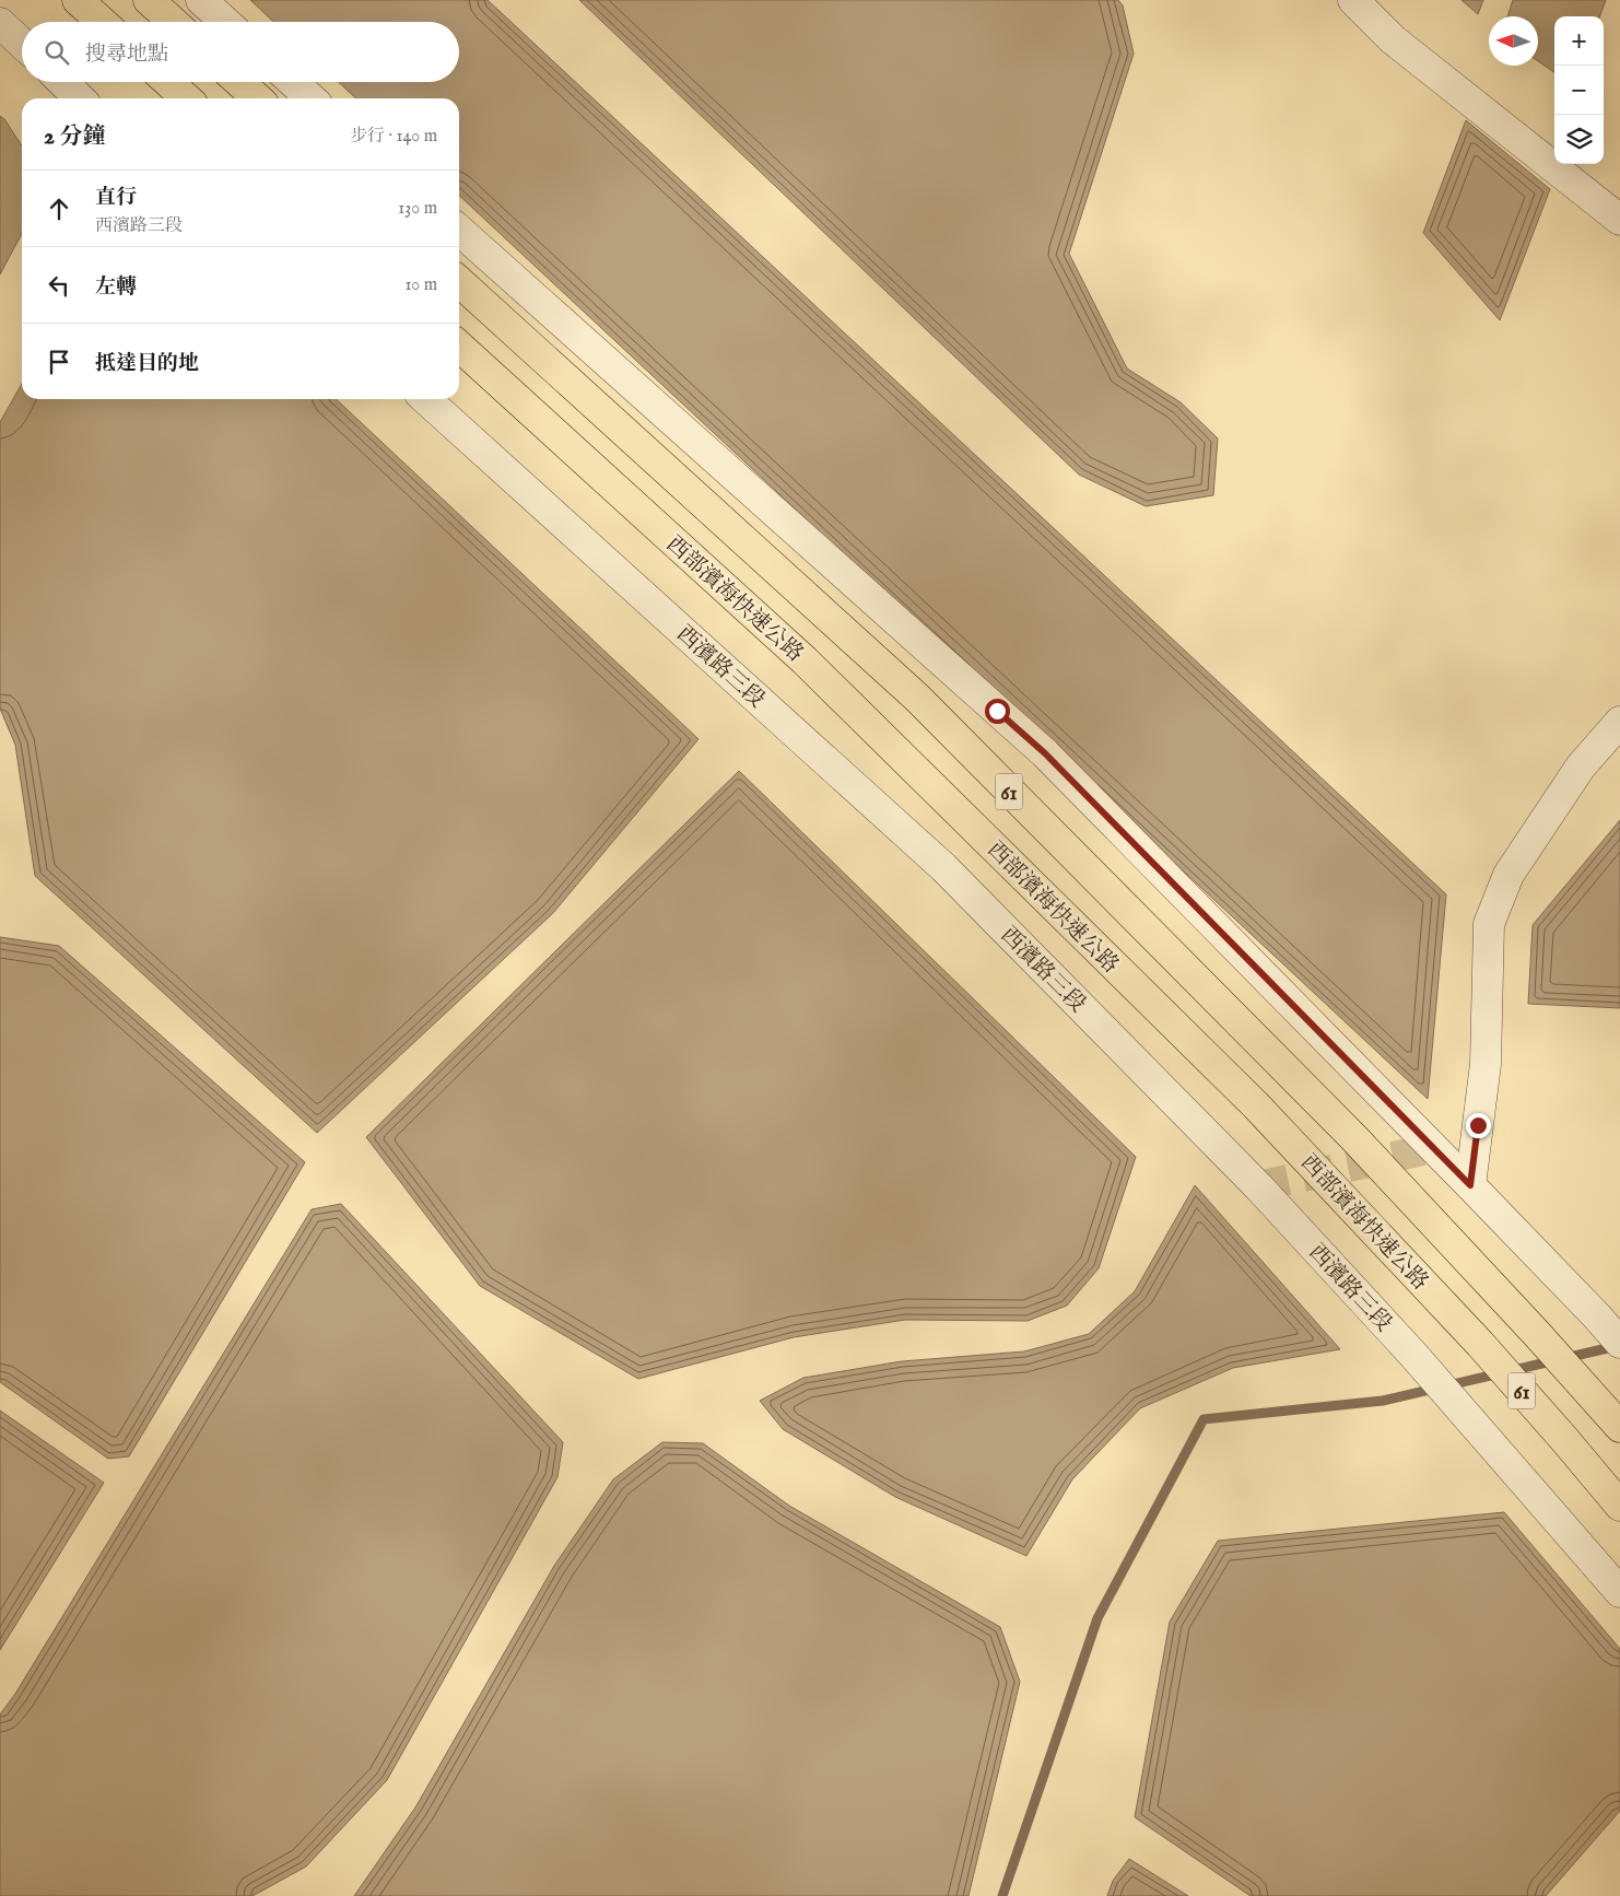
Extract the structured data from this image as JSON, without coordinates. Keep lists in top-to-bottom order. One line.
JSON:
{"streets":{"highway":["西部濱海快速公路","61"],"street":["西濱路三段"]},"north":"left","page":{"map_buttons":["+","−"],"search":"搜尋地點","heading":["2 分鐘","步行 · 140 m"],"list":[["直行","西濱路三段","130 m"],["左轉","10 m"],"抵達目的地"]}}
